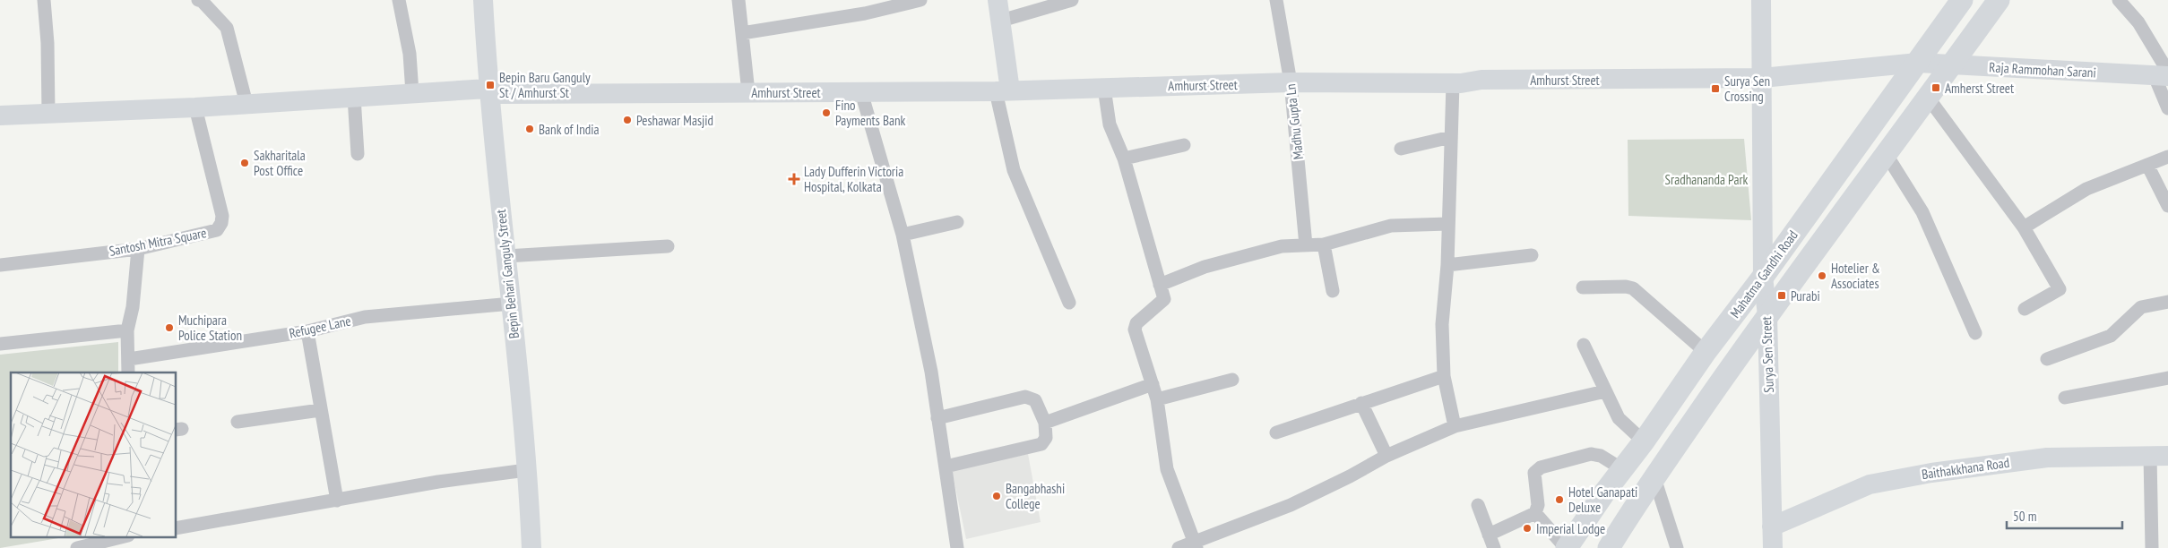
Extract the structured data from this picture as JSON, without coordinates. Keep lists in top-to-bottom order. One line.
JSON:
{"streets":{"main road":["Raja Rammohan Sarani","Amhurst Street","Bepin Behari Ganguly Street","Mahatma Gandhi Road","Surya Sen Street","Baithakkhana Road"],"street":["Madhu Gupta Ln","Santosh Mitra Square","Refugee Lane"]},"crossings":[["Raja Rammohan Sarani","Amhurst Street"],["Raja Rammohan Sarani","Mahatma Gandhi Road"],["Amhurst Street","Madhu Gupta Ln"],["Amhurst Street","Santosh Mitra Square"],["Amhurst Street","Bepin Behari Ganguly Street"],["Amhurst Street","Mahatma Gandhi Road"],["Amhurst Street","Surya Sen Street"],["Bepin Behari Ganguly Street","Refugee Lane"],["Mahatma Gandhi Road","Surya Sen Street"],["Surya Sen Street","Baithakkhana Road"]],"parks":["Sradhananda Park"],"places":{"transit":["Bepin Baru Ganguly St / Amhurst St","Amherst Street","Surya Sen Crossing","Purabi"],"other":["Fino Payments Bank","Peshawar Masjid","Bank of India","Sakharitala Post Office","Hotelier & Associates","Muchipara Police Station","Bangabhashi College","Hotel Ganapati Deluxe","Imperial Lodge"],"health":["Lady Dufferin Victoria Hospital, Kolkata"]},"scale_bar":"50 m"}
